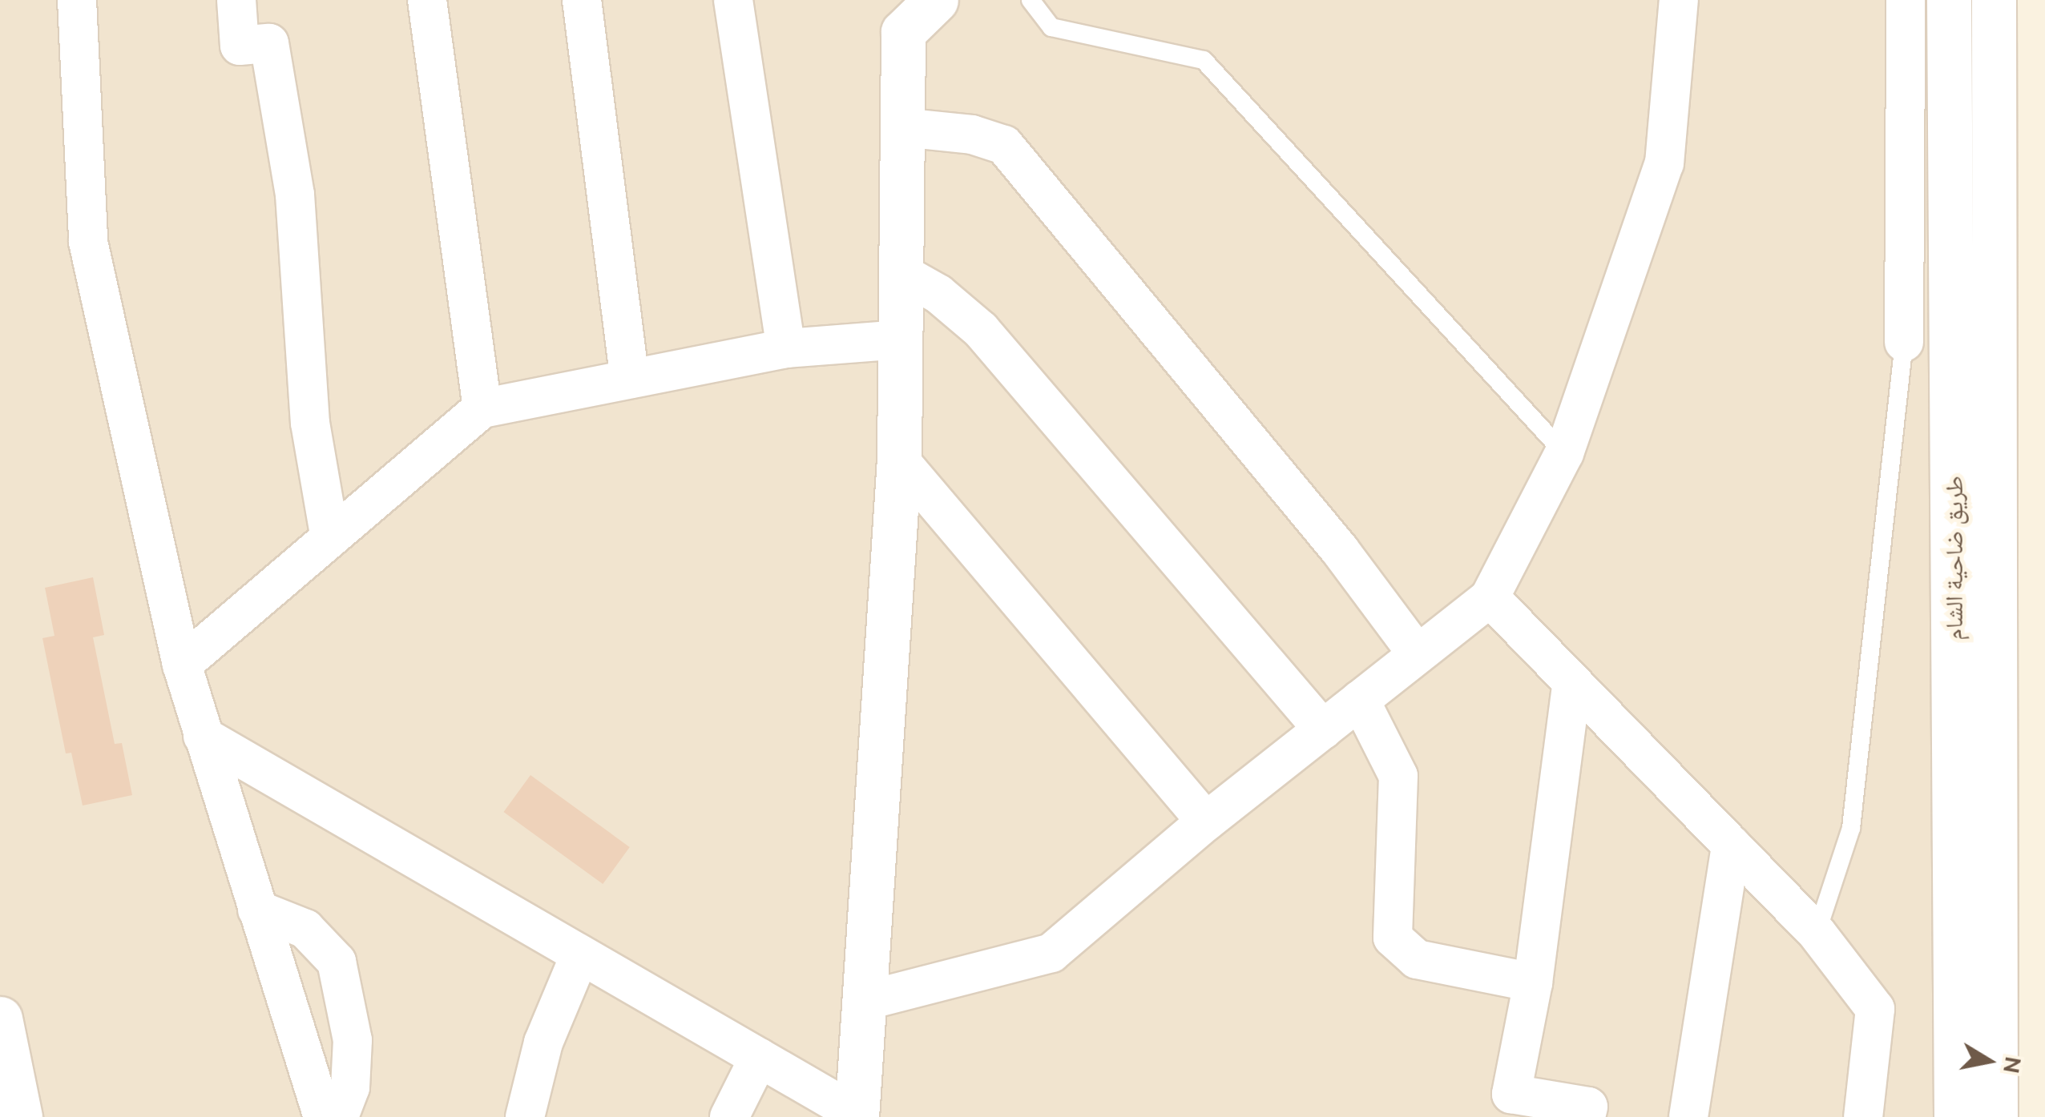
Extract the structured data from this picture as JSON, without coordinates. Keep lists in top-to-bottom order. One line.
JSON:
{"streets":{"main road":["طريق ضاحية الشام"]},"north":"right"}
